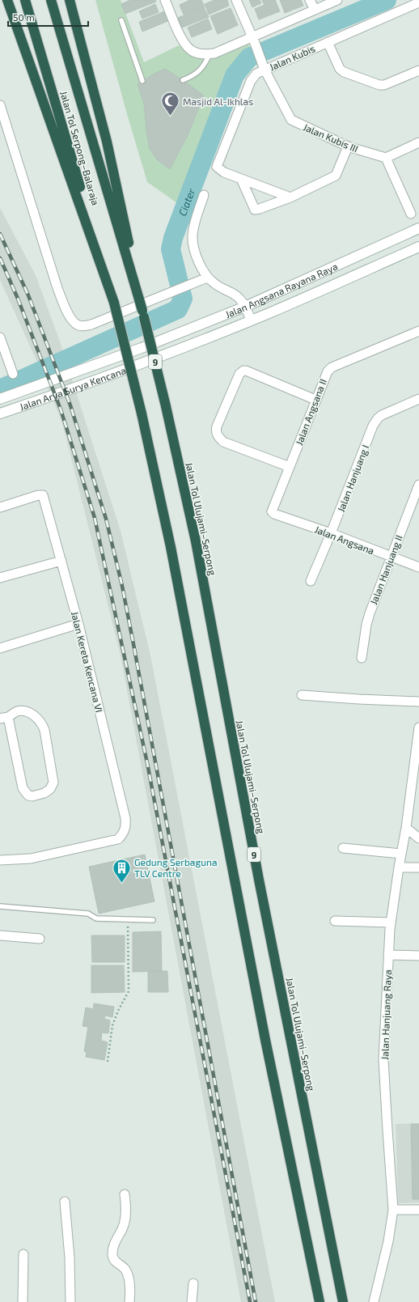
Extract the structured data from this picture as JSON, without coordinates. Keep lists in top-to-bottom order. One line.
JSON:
{"streets":{"highway":["Jalan Tol Serpong–Balaraja","9","Jalan Tol Ulujami–Serpong"],"street":["Jalan Kubis","Jalan Kubis III","Jalan Angsana Rayana Raya","Jalan Arya Surya Kencana","Jalan Angsana II","Jalan Hanjuang I","Jalan Angsana","Jalan Hanjuang II","Jalan Kereta Kencana VI","Jalan Hanjuang Raya"]},"crossings":[["Jalan Kubis","Jalan Kubis III"],["Jalan Tol Serpong–Balaraja","Jalan Tol Ulujami–Serpong"],["Jalan Angsana Rayana Raya","Jalan Arya Surya Kencana"],["Jalan Angsana II","Jalan Angsana"],["Jalan Hanjuang I","Jalan Angsana"],["Jalan Angsana","Jalan Hanjuang II"]],"water":["Ciater"],"places":{"mosque":["Masjid Al-Ikhlas"],"building":["Gedung Serbaguna TLV Centre"]},"scale_bar":"50 m"}
